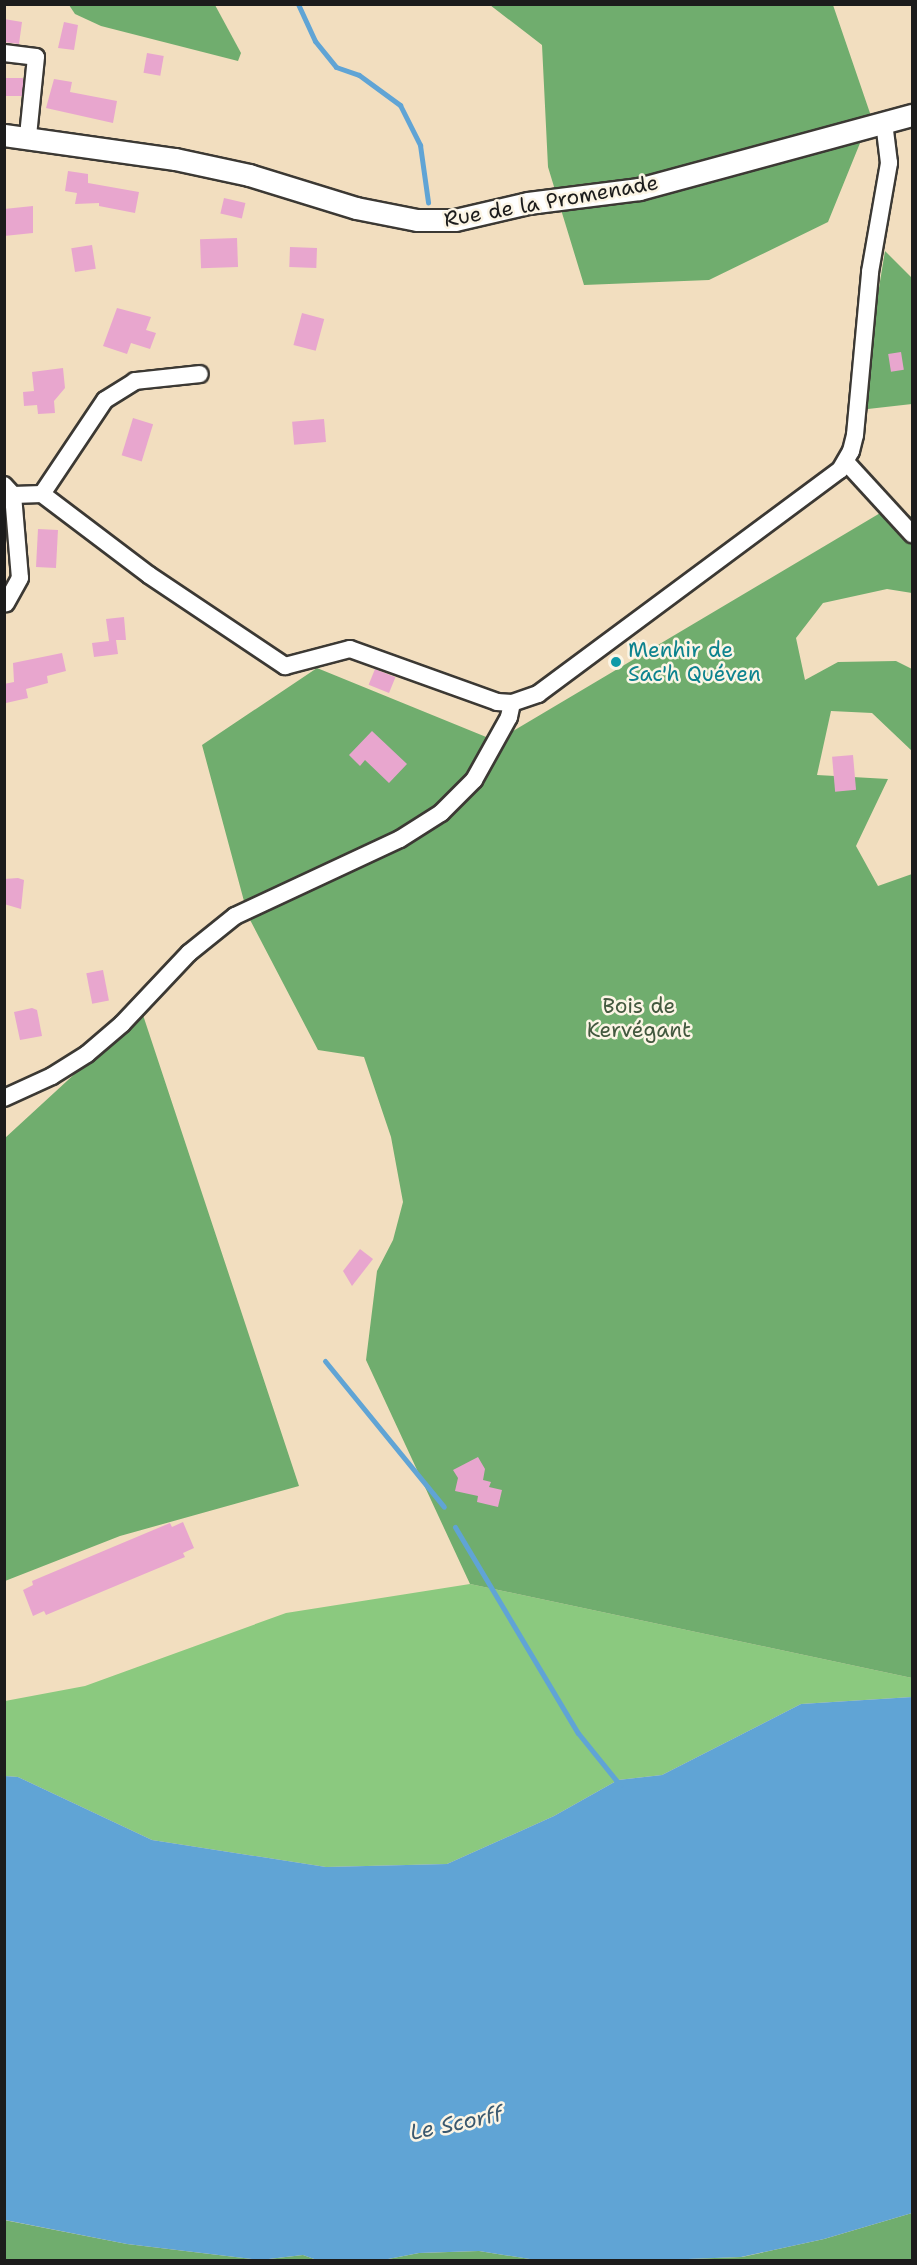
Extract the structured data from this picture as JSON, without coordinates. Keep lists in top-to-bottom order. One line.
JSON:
{"streets":{"street":["Rue de la Promenade"]},"water":["Le Scorff"],"parks":["Bois de Kervégant"],"places":["Menhir de Sac'h Quéven"]}
